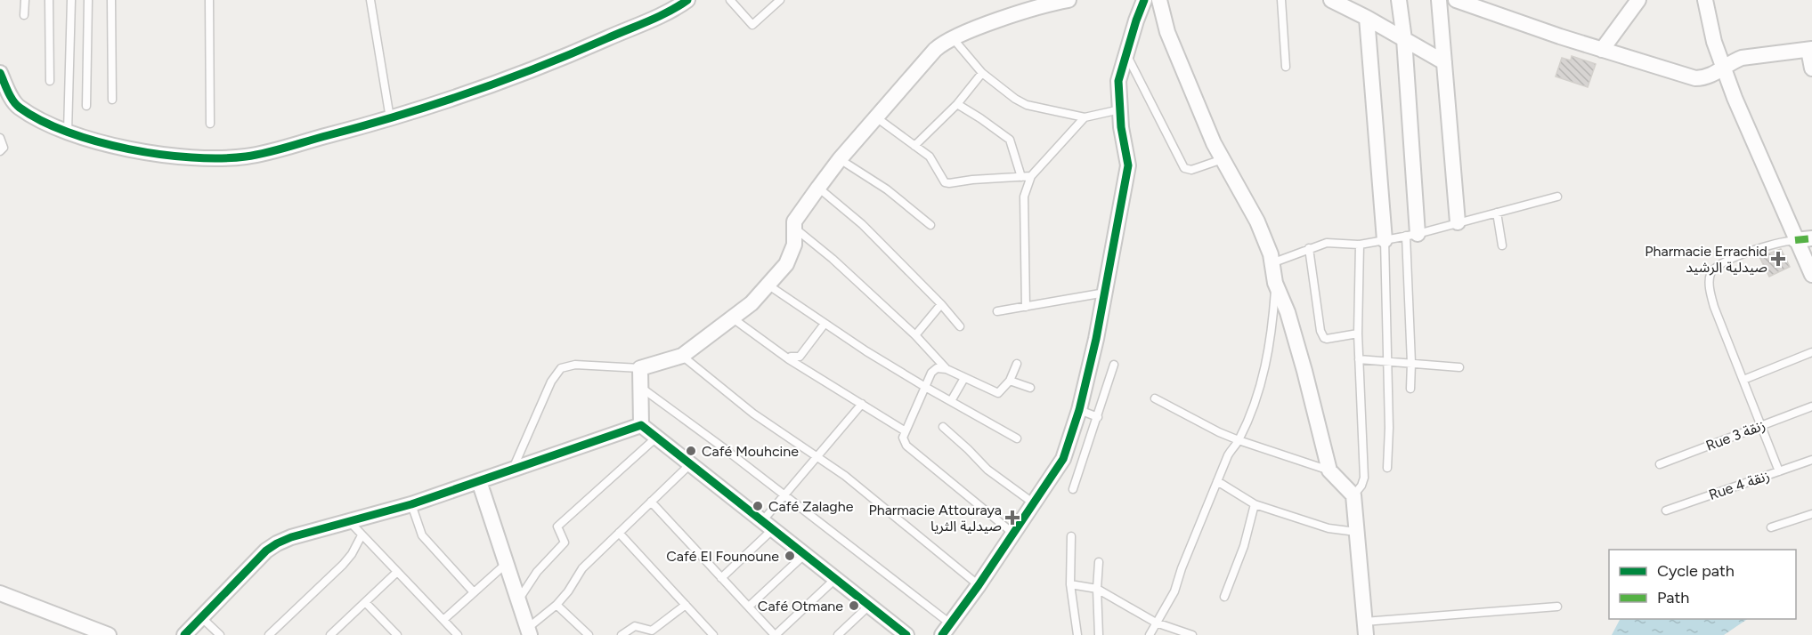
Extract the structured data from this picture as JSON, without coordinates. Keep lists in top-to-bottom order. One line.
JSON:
{"streets":{"lane":["Rue 3 زنقة","Rue 4 زنقة"]},"places":{"health":["Pharmacie Errachid صيدلية الرشيد","Pharmacie Attouraya صيدلية الثريا"],"other":["Café Mouhcine","Café Zalaghe","Café El Founoune","Café Otmane"]},"legend":["Cycle path","Path"]}
